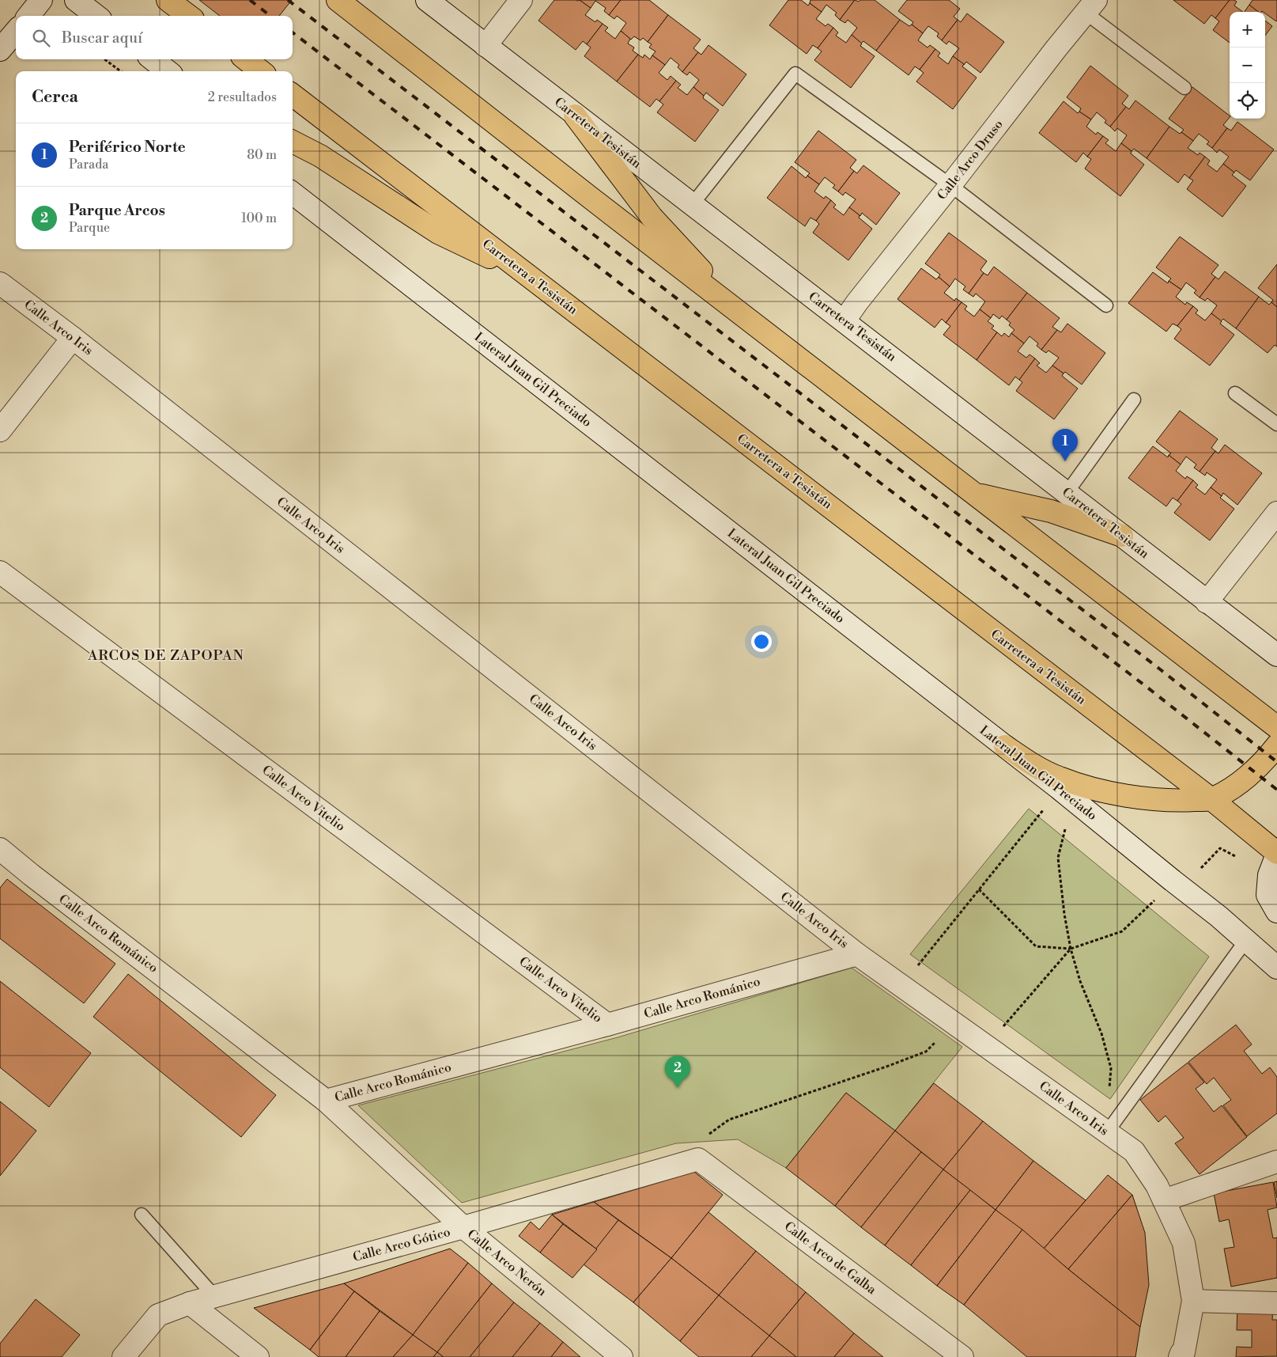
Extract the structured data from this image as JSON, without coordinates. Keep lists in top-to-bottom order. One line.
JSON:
{"streets":{"main road":["Carretera a Tesistán"],"street":["Carretera Tesistán","Calle Arco Druso","Calle Arco Iris","Lateral Juan Gil Preciado","Calle Arco Vitelio","Calle Arco Románico","Calle Arco Gótico","Calle Arco de Galba","Calle Arco Nerón"]},"crossings":[["Carretera Tesistán","Calle Arco Druso"],["Calle Arco Iris","Calle Arco Románico"],["Calle Arco Vitelio","Calle Arco Románico"],["Calle Arco Románico","Calle Arco Nerón"],["Calle Arco Gótico","Calle Arco de Galba"],["Calle Arco Gótico","Calle Arco Nerón"]],"districts":["ARCOS DE ZAPOPAN"],"page":{"map_buttons":["+","−"],"search":"Buscar aquí","heading":["Cerca","2 resultados"],"list":[{"mark":"1","name":"Periférico Norte","note":"Parada","value":"80 m"},{"mark":"2","name":"Parque Arcos","note":"Parque","value":"100 m"}],"pins":["1","2"]}}
